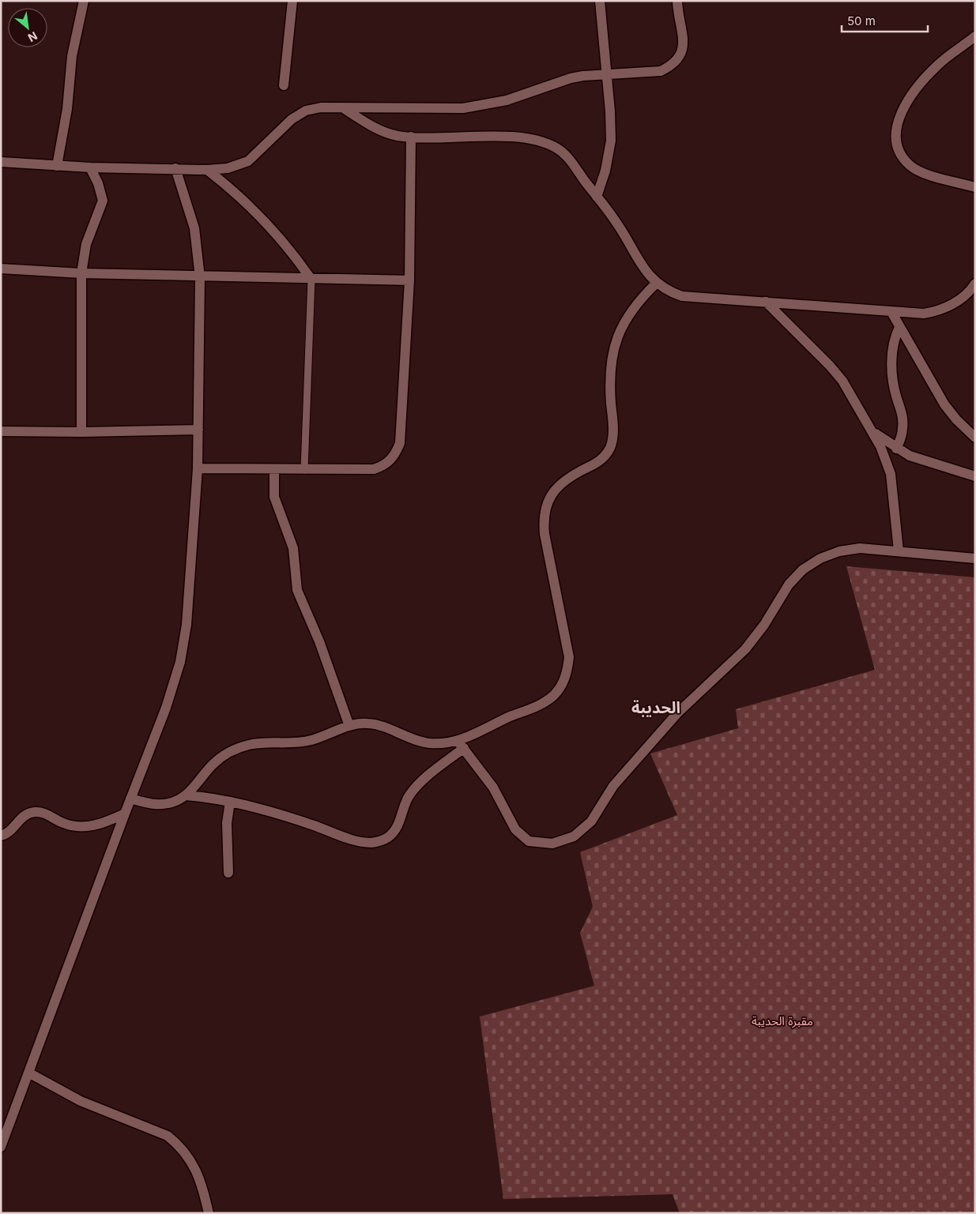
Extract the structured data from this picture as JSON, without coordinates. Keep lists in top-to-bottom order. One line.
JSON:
{"districts":["الحديبة"],"parks":["مقبرة الحديبة"],"scale_bar":"50 m","north":"bottom right"}
